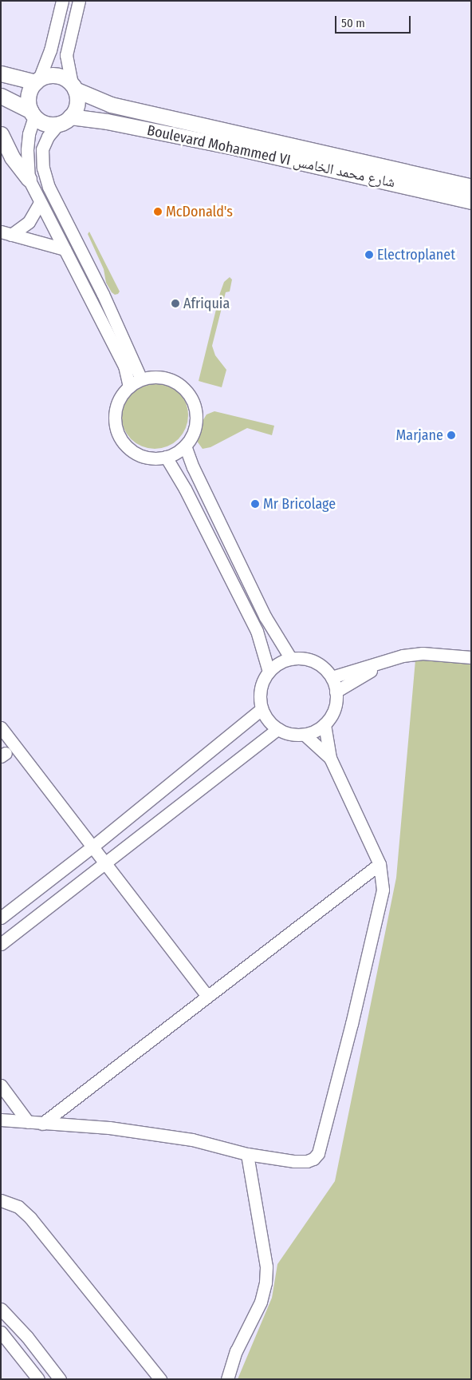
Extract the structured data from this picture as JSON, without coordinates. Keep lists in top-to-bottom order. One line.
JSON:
{"streets":{"main road":["Boulevard Mohammed VI شارع محمد الخامس"]},"places":["McDonald's","Electroplanet","Afriquia","Marjane","Mr Bricolage"],"scale_bar":"50 m"}
